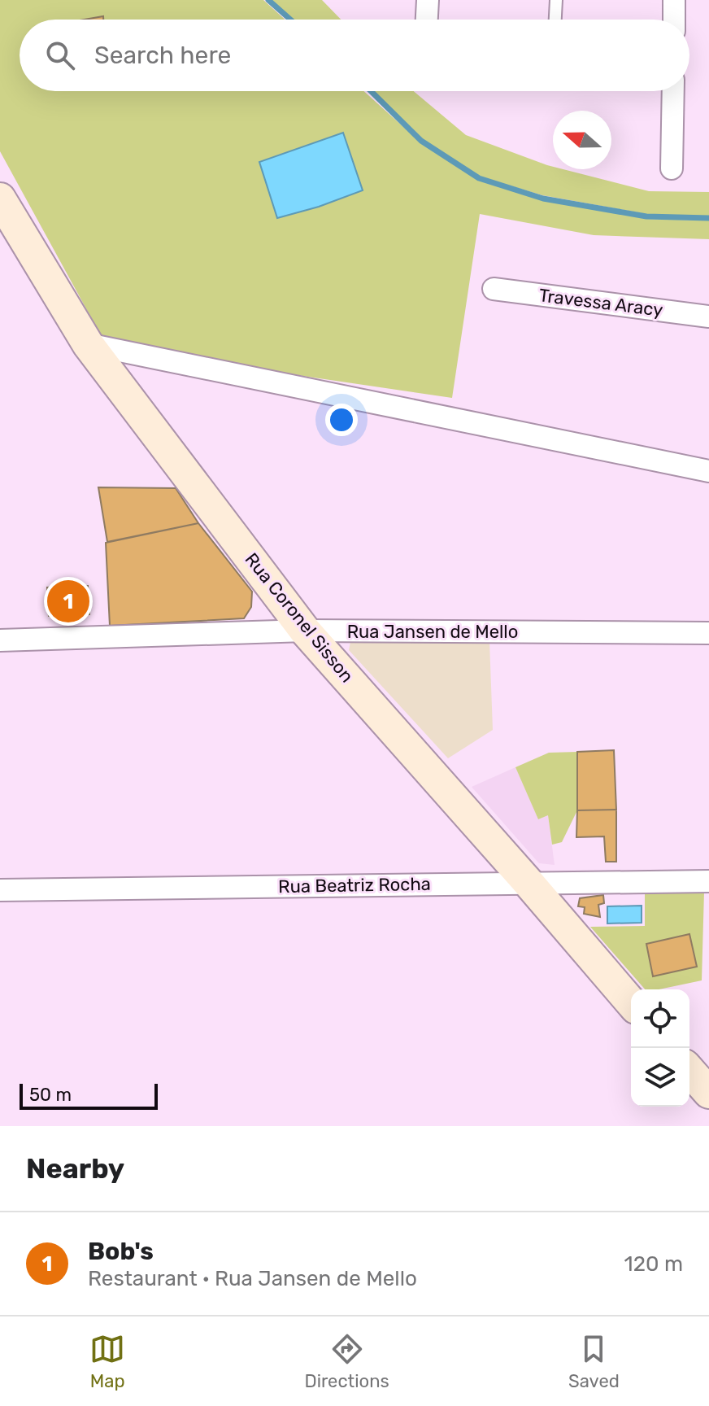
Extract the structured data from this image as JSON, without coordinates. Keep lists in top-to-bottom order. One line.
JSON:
{"streets":{"main road":["Rua Coronel Sisson"],"street":["Travessa Aracy","Rua Jansen de Mello","Rua Beatriz Rocha"]},"crossings":[["Rua Coronel Sisson","Rua Jansen de Mello"],["Rua Coronel Sisson","Rua Beatriz Rocha"]],"scale_bar":"50 m","north":"left","page":{"search":"Search here","pins":"1","scale":"50 m","heading":"Nearby","list":[{"mark":"1","name":"Bob's","note":"Restaurant · Rua Jansen de Mello","value":"120 m"}],"nav":["Map","Directions","Saved"]}}
